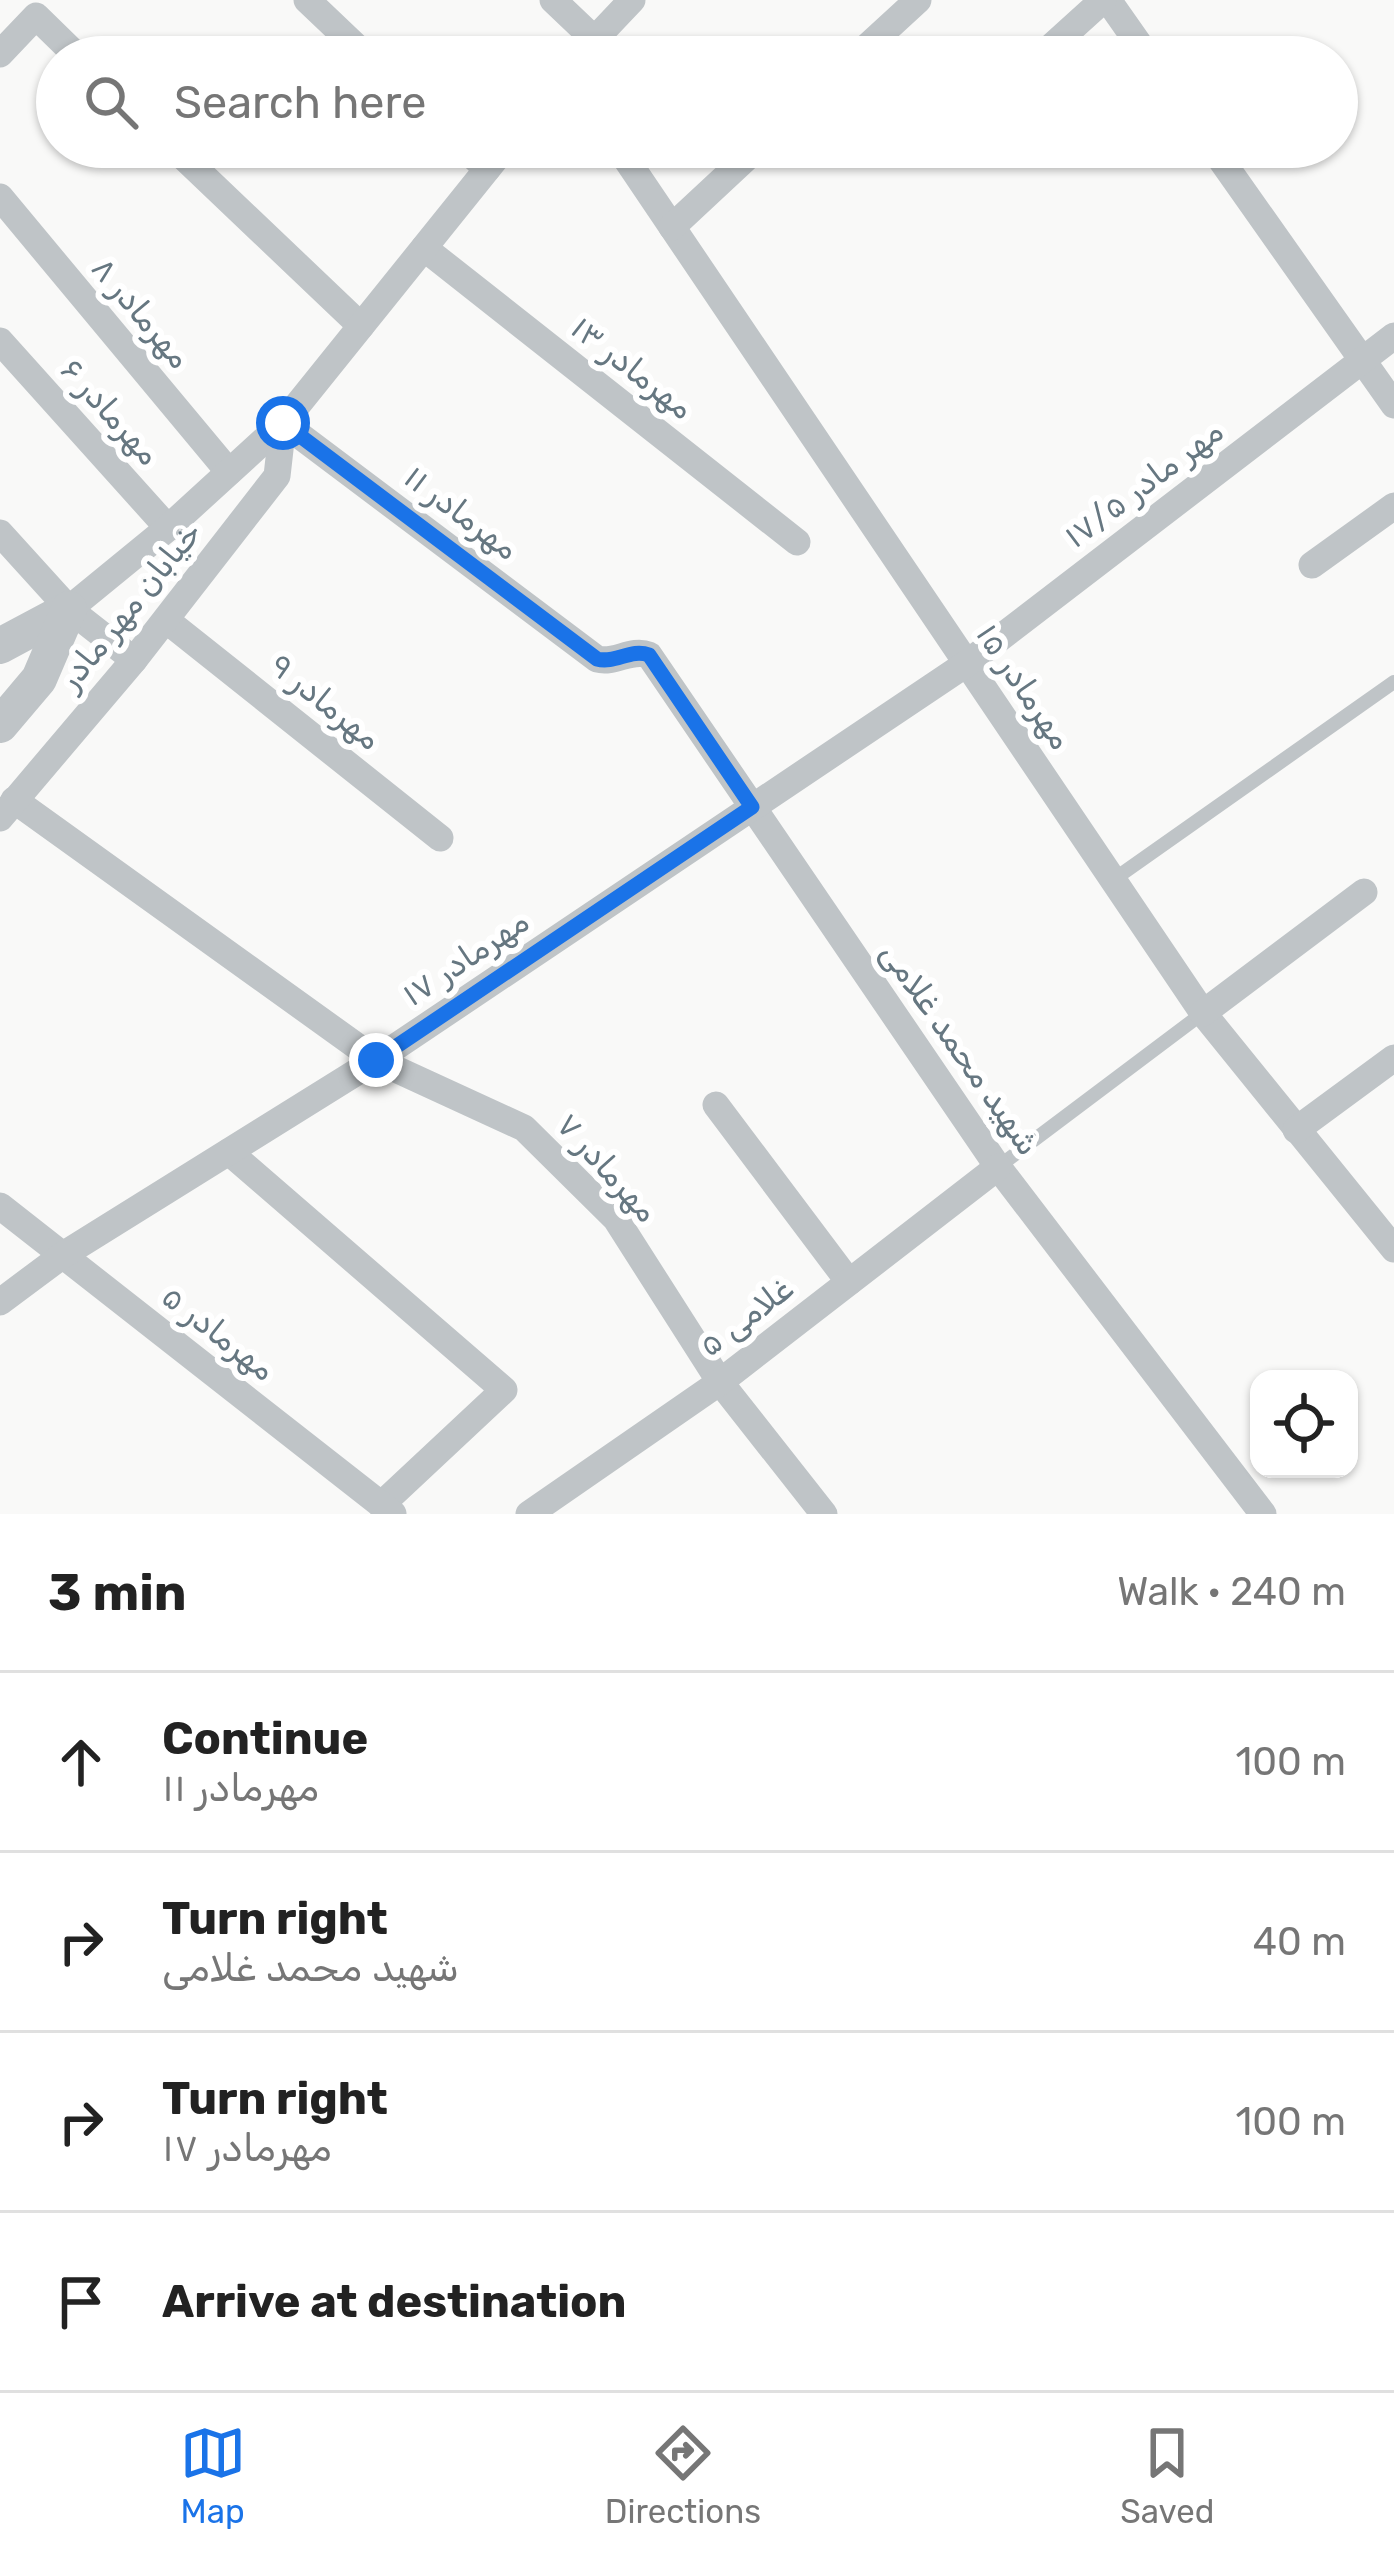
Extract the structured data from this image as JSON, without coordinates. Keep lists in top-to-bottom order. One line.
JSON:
{"streets":{"street":["مهرمادر ۸","مهرمادر ۱۳","مهرمادر ۶","مهر مادر ۱۷/۵","مهرمادر ۱۱","خیابان مهر مادر","مهرمادر ۱۵","مهرمادر ۹","مهرمادر ۱۷","شهید محمد غلامی","مهرمادر ۷","غلامی ۵","مهرمادر ۵"]},"crossings":[["مهرمادر ۸","خیابان مهر مادر"],["مهرمادر ۱۳","خیابان مهر مادر"],["مهرمادر ۶","خیابان مهر مادر"],["مهر مادر ۱۷/۵","مهرمادر ۱۵"],["مهر مادر ۱۷/۵","مهرمادر ۱۷"],["مهرمادر ۱۱","خیابان مهر مادر"],["مهرمادر ۱۱","شهید محمد غلامی"],["خیابان مهر مادر","مهرمادر ۹"],["خیابان مهر مادر","مهرمادر ۷"],["مهرمادر ۱۵","مهرمادر ۱۷"],["مهرمادر ۱۷","شهید محمد غلامی"],["مهرمادر ۱۷","مهرمادر ۷"],["مهرمادر ۱۷","مهرمادر ۵"],["شهید محمد غلامی","غلامی ۵"],["مهرمادر ۷","غلامی ۵"]],"page":{"search":"Search here","heading":["3 min","Walk · 240 m"],"list":[["Continue","مهرمادر ۱۱","100 m"],["Turn right","شهید محمد غلامی","40 m"],["Turn right","مهرمادر ۱۷","100 m"],"Arrive at destination"],"nav":["Map","Directions","Saved"]}}
